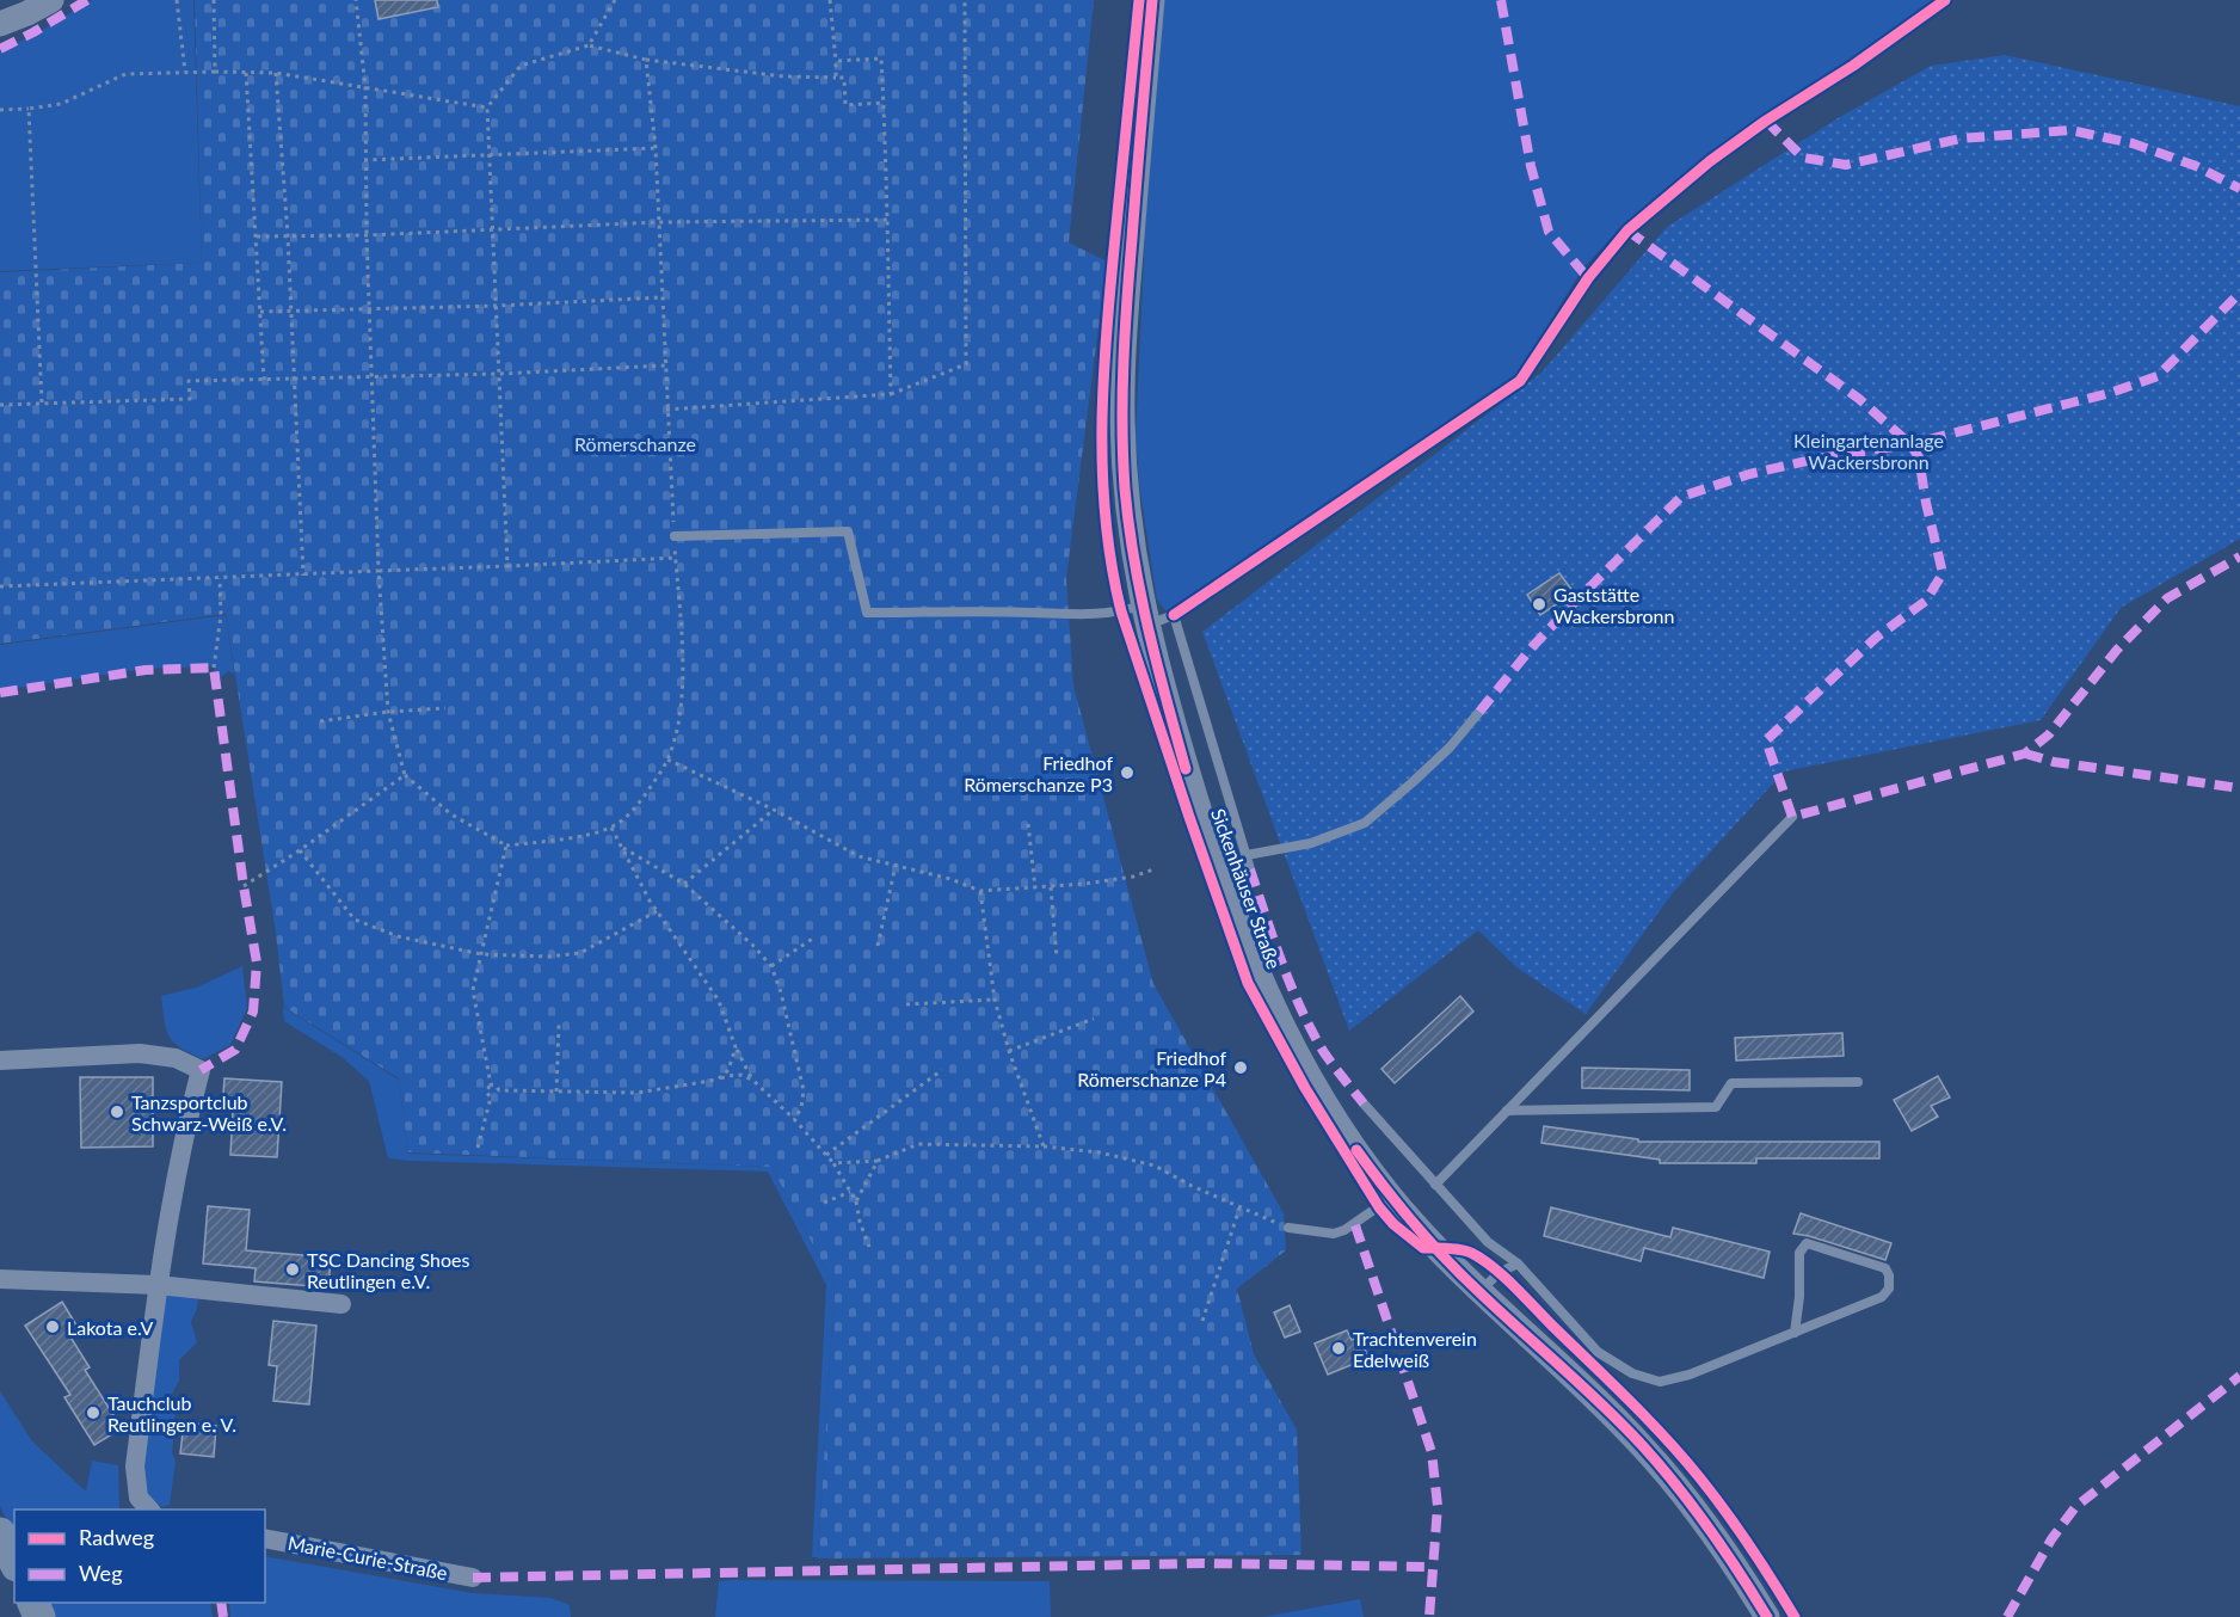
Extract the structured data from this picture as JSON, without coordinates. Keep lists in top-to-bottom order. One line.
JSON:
{"streets":{"street":["Sickenhäuser Straße","Marie-Curie-Straße"]},"parks":["Kleingartenanlage Wackersbronn","Römerschanze"],"places":["Gaststätte Wackersbronn","Friedhof Römerschanze P3","Friedhof Römerschanze P4","Tanzsportclub Schwarz-Weiß e.V.","TSC Dancing Shoes Reutlingen e.V.","Lakota e.V","Trachtenverein Edelweiß","Tauchclub Reutlingen e. V."],"legend":["Radweg","Weg"]}
